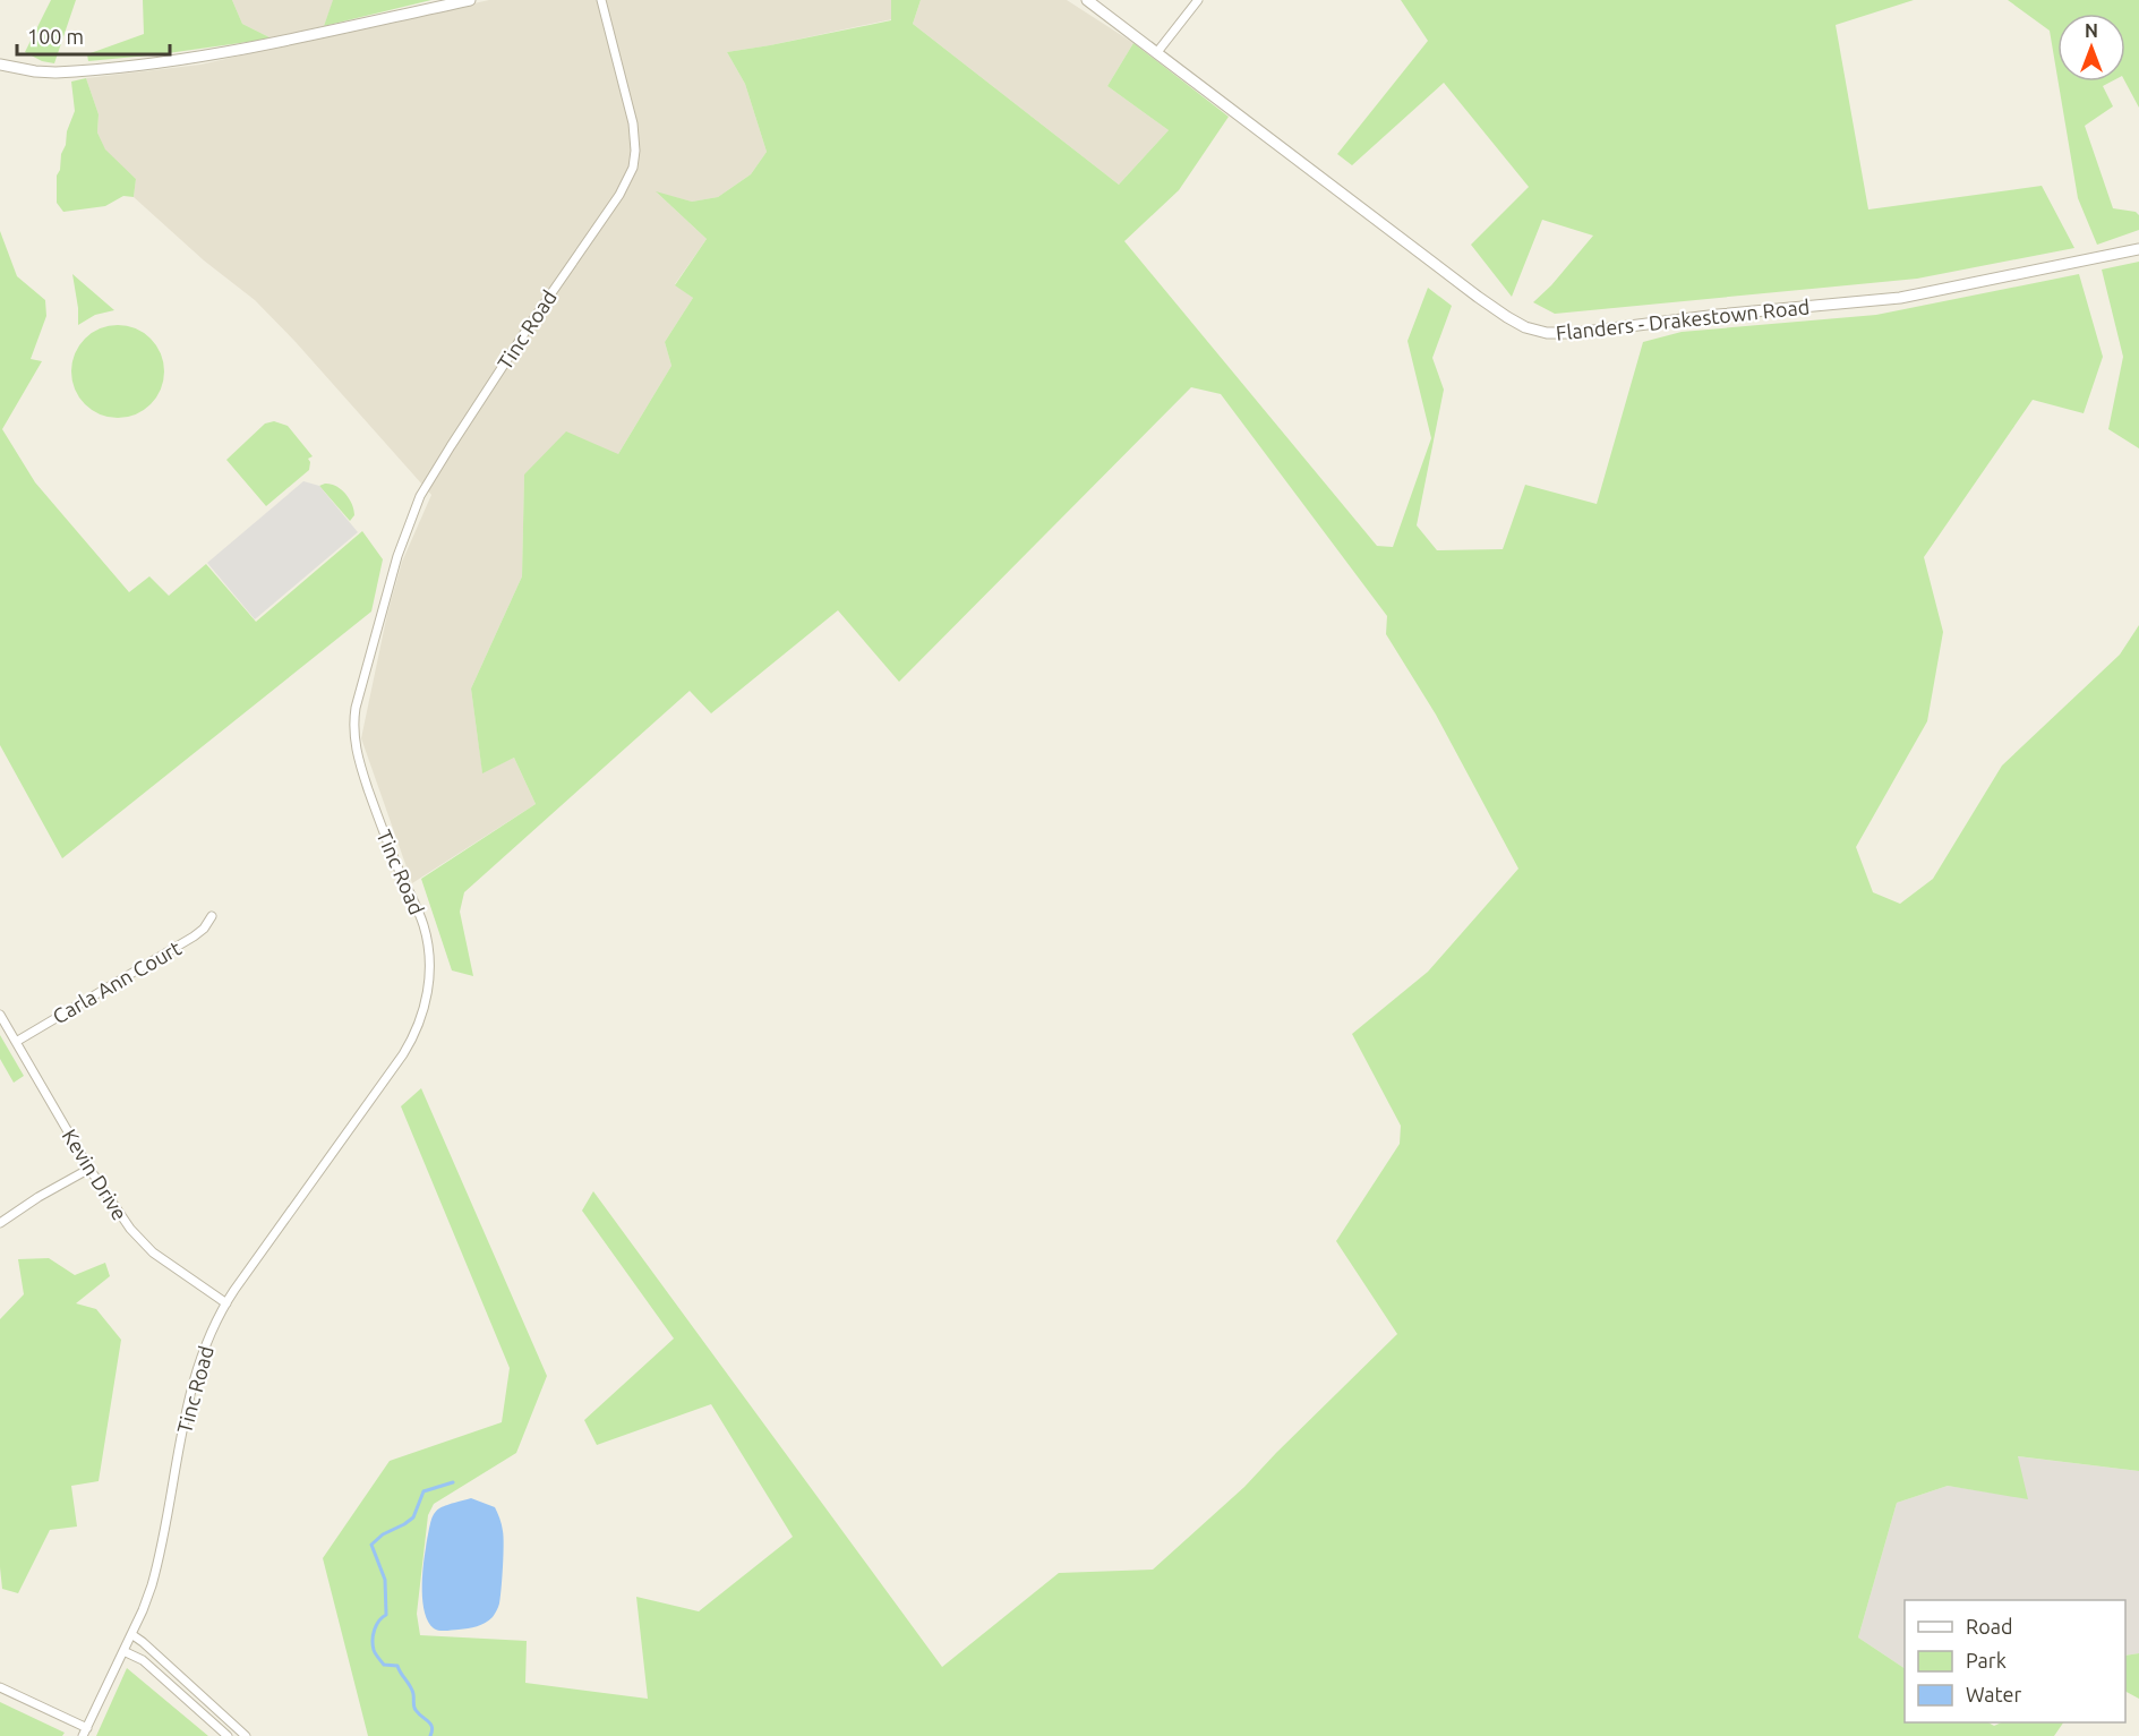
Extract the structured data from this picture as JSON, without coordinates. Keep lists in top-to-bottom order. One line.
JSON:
{"streets":{"street":["Flanders - Drakestown Road","Tinc Road","Carla Ann Court","Kevin Drive"]},"crossings":[["Tinc Road","Kevin Drive"],["Carla Ann Court","Kevin Drive"]],"legend":["Road","Park","Water"],"scale_bar":"100 m","north":"top"}
